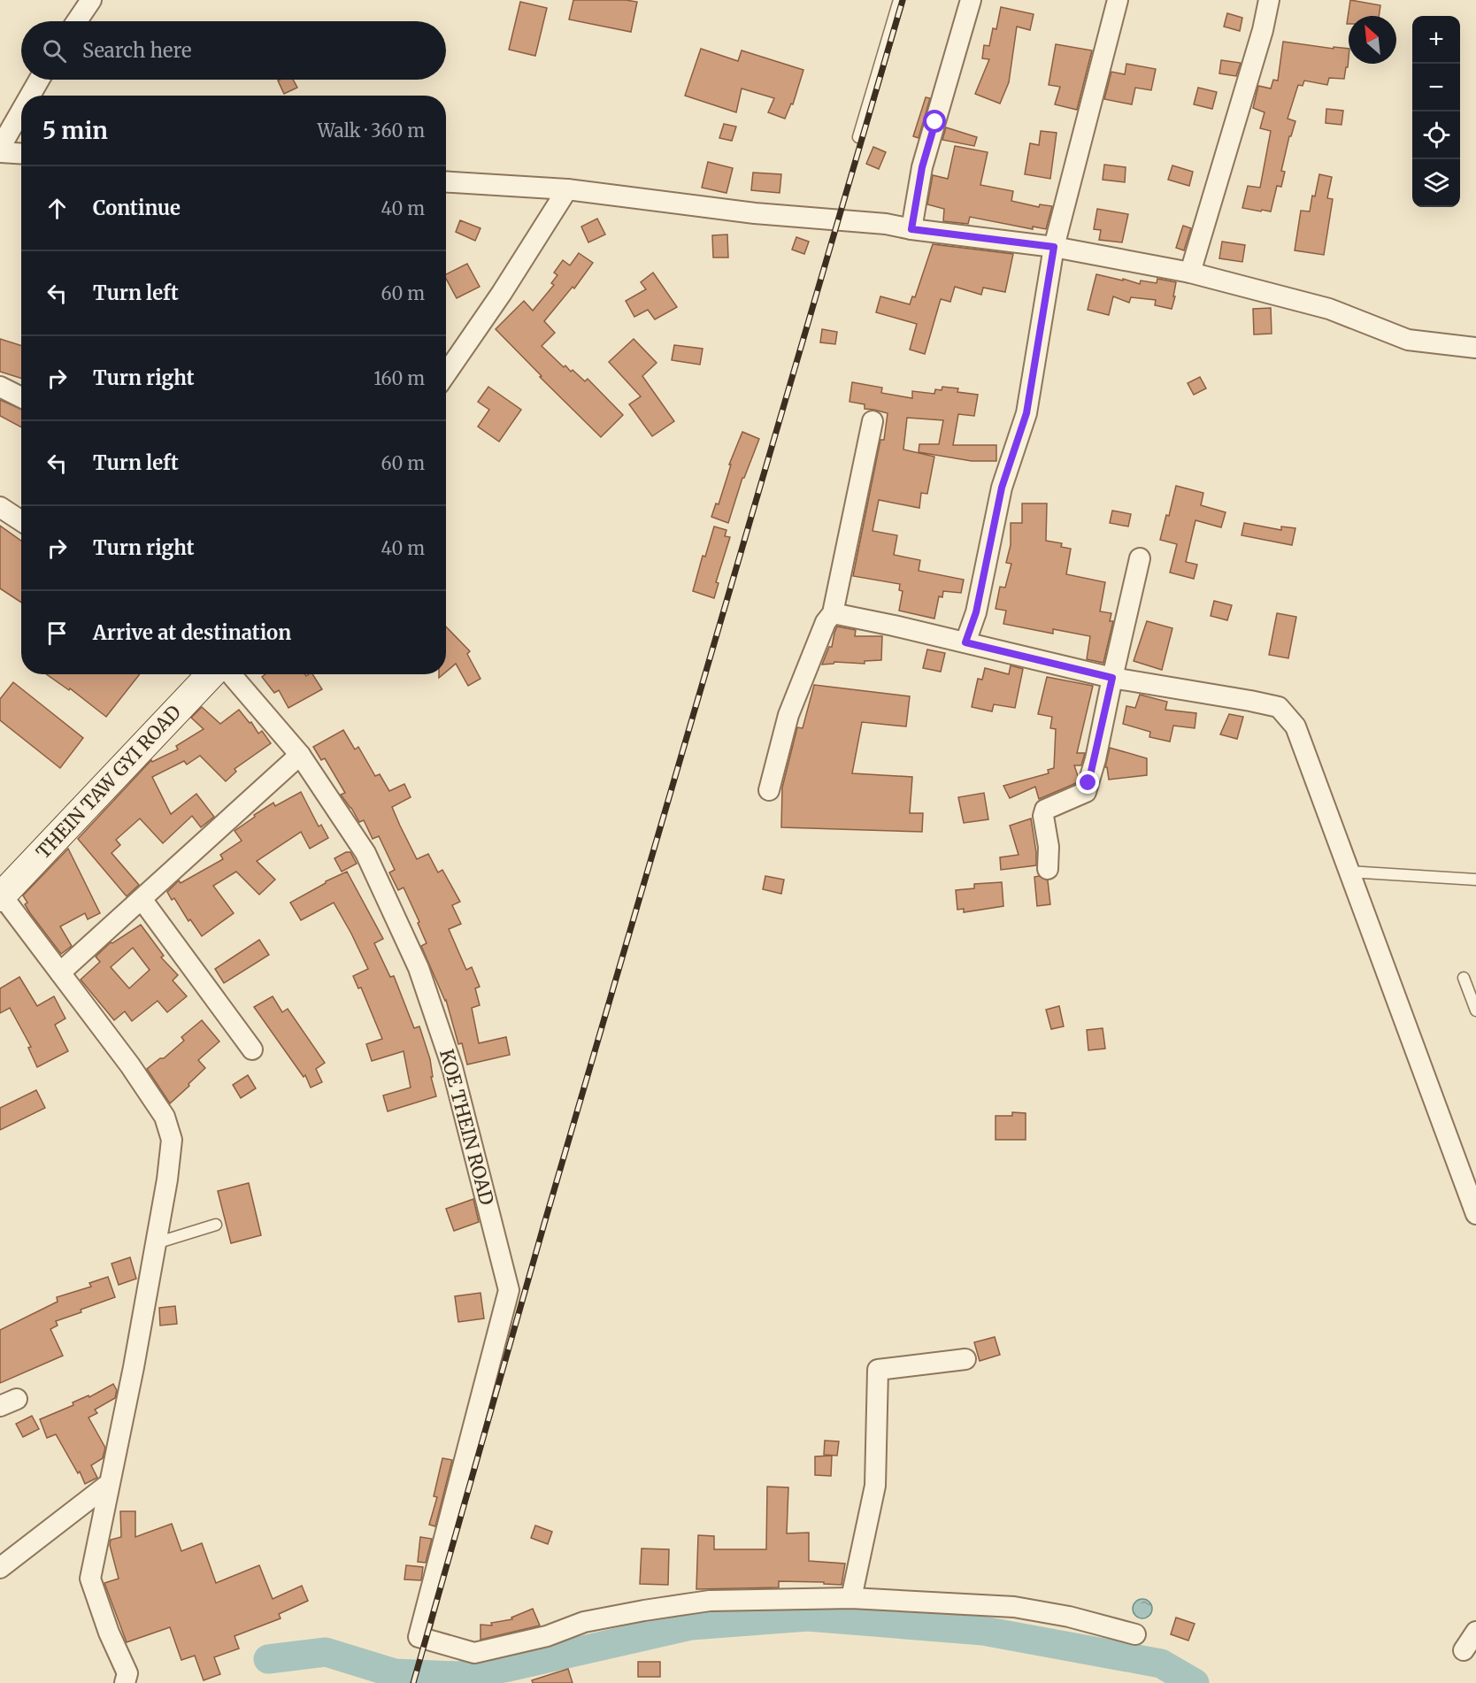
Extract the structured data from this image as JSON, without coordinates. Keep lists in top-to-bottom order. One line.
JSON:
{"streets":{"street":["THEIN TAW GYI ROAD","KOE THEIN ROAD"]},"north":"top left","page":{"map_buttons":["+","−"],"search":"Search here","heading":["5 min","Walk · 360 m"],"list":[["Continue","40 m"],["Turn left","60 m"],["Turn right","160 m"],["Turn left","60 m"],["Turn right","40 m"],"Arrive at destination"]}}
